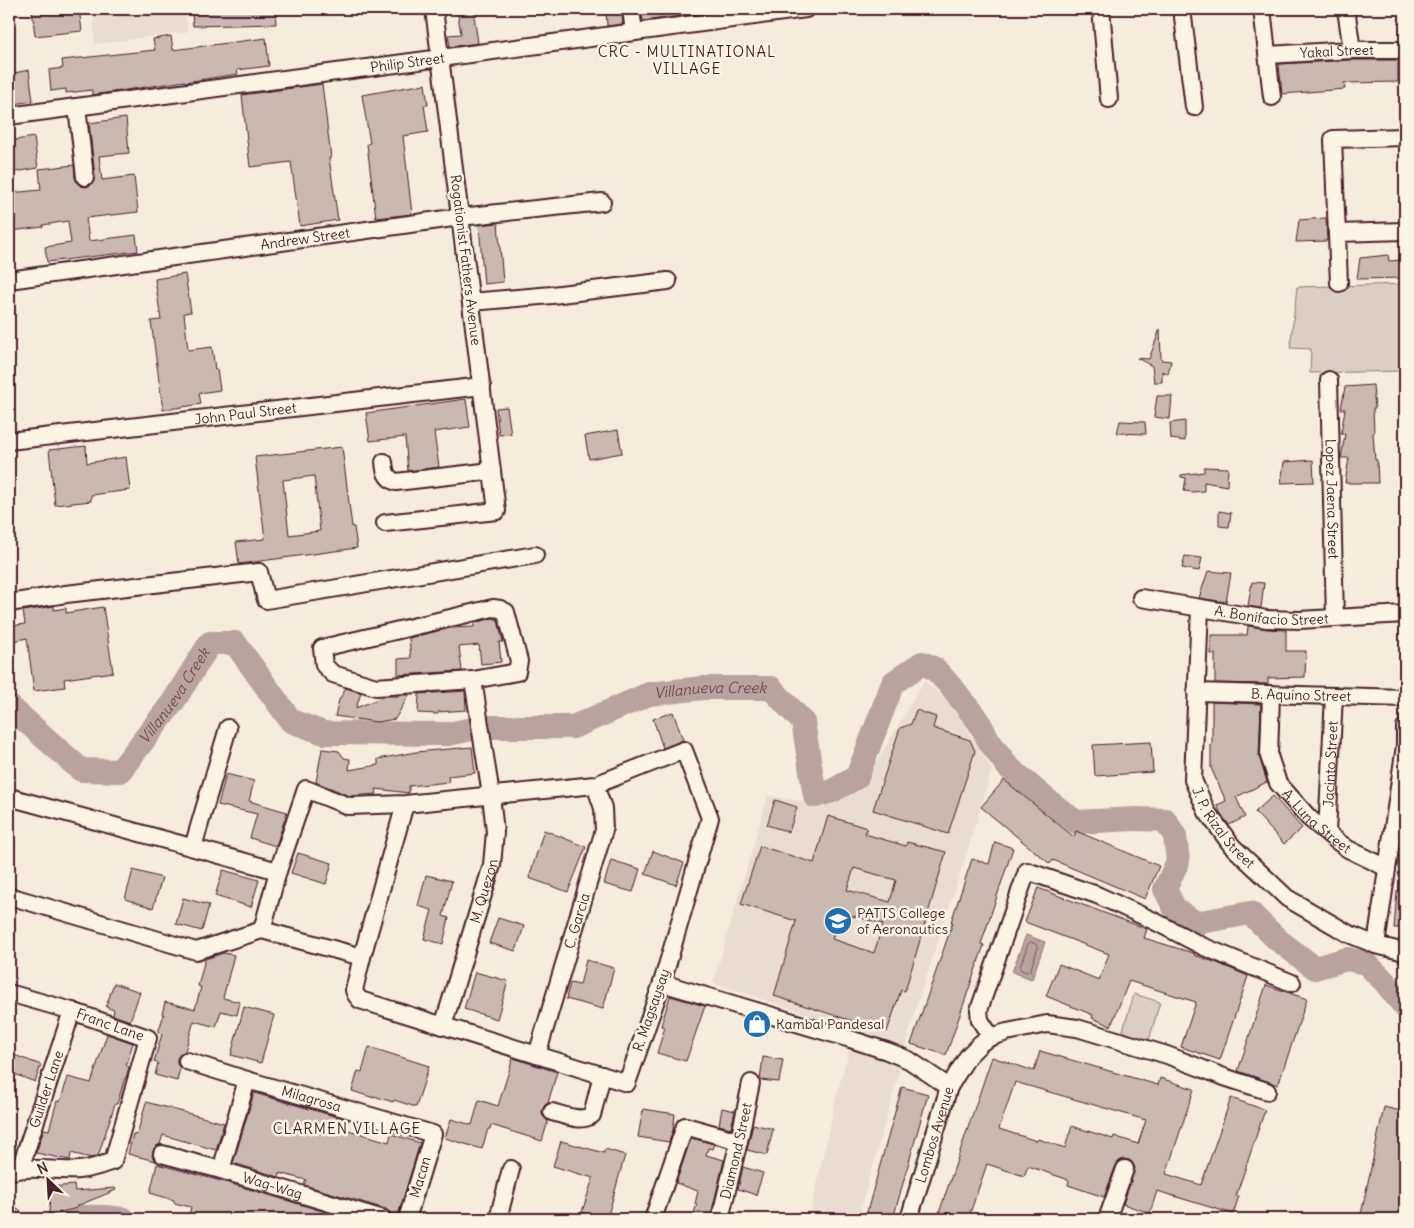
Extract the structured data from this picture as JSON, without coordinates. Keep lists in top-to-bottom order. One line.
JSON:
{"streets":{"street":["Yakal Street","Philip Street","Andrew Street","Rogationist Fathers Avenue","John Paul Street","Lopez Jaena Street","A. Bonifacio Street","B. Aquino Street","Jacinto Street","A. Luna Street","J. P. Rizal Street","M. Quezon","C. Garcia","R. Magsaysay","Franc Lane","Guilder Lane","Milagrosa","Lombos Avenue","Diamond Street","Macan","Wag-Wag"]},"crossings":[["Philip Street","Rogationist Fathers Avenue"],["Andrew Street","Rogationist Fathers Avenue"],["Rogationist Fathers Avenue","John Paul Street"],["Lopez Jaena Street","A. Bonifacio Street"],["A. Bonifacio Street","J. P. Rizal Street"],["B. Aquino Street","Jacinto Street"],["B. Aquino Street","A. Luna Street"],["B. Aquino Street","J. P. Rizal Street"],["Jacinto Street","A. Luna Street"],["M. Quezon","R. Magsaysay"],["C. Garcia","R. Magsaysay"],["R. Magsaysay","Lombos Avenue"],["Franc Lane","Guilder Lane"],["Milagrosa","Macan"]],"districts":["CRC - MULTINATIONAL VILLAGE","CLARMEN VILLAGE"],"water":["Villanueva Creek"],"places":{"school or university":["PATTS College of Aeronautics"],"shop":["Kambal Pandesal"]},"north":"top left"}
